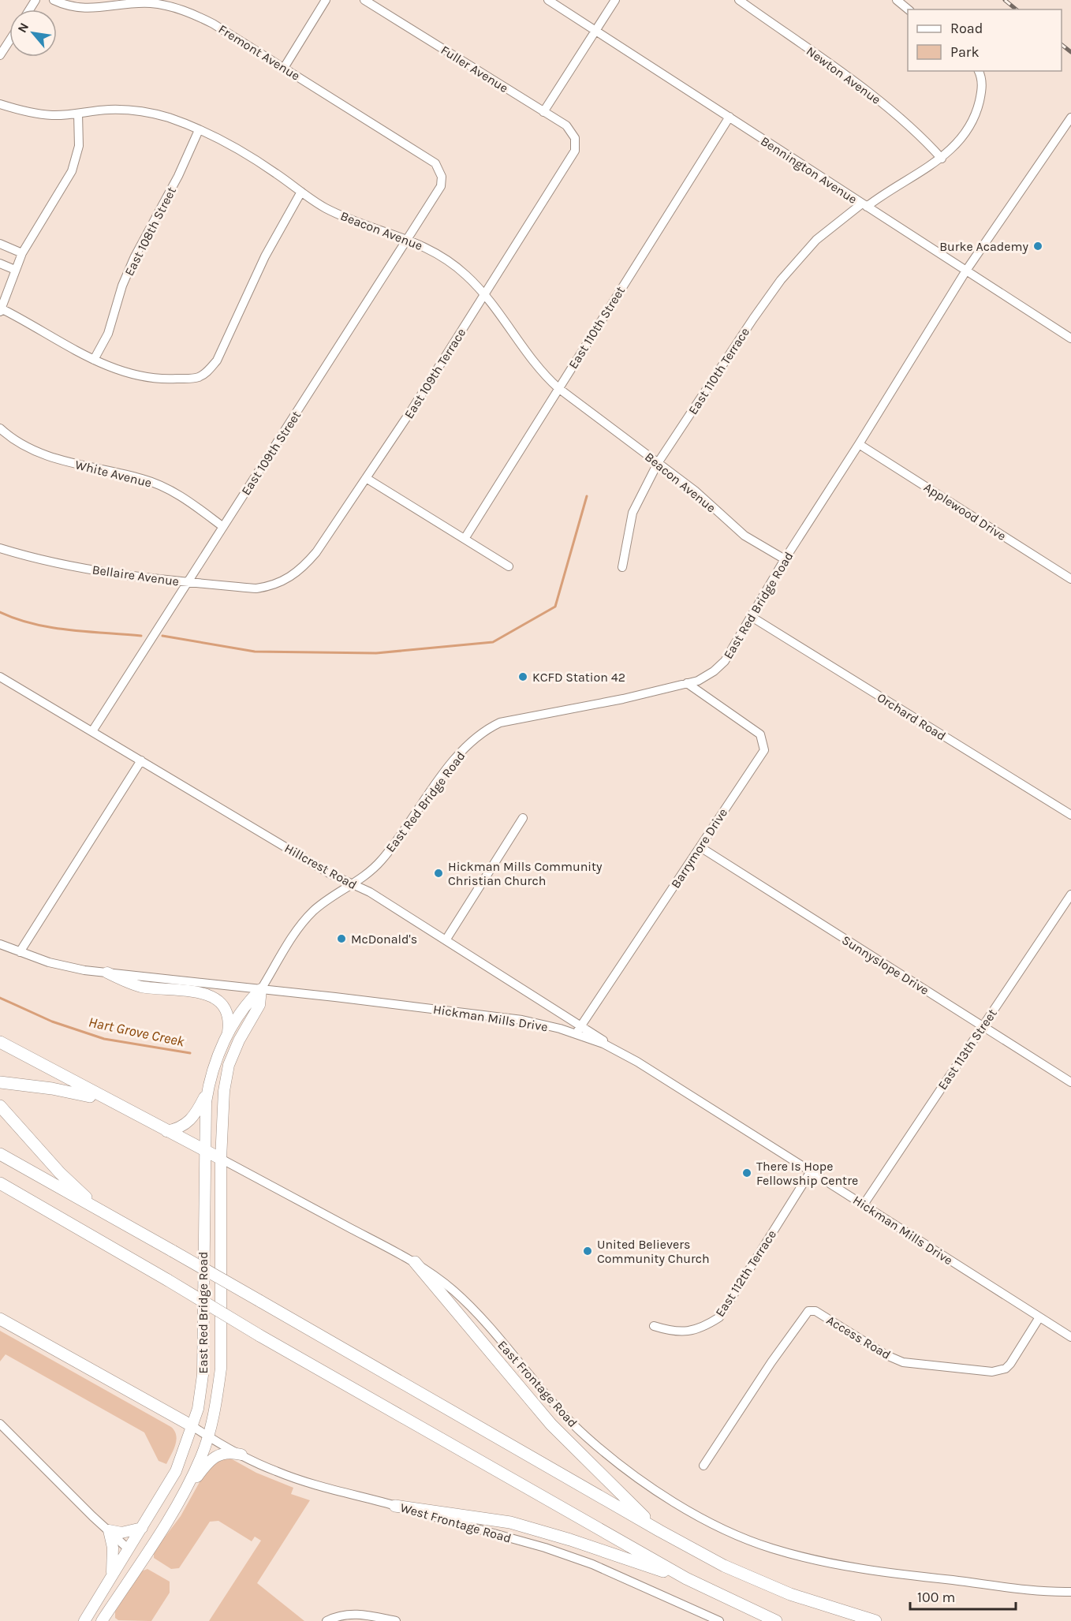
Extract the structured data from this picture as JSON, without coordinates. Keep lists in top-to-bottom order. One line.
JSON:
{"streets":{"main road":["East Red Bridge Road"],"street":["Fremont Avenue","Fuller Avenue","Newton Avenue","Bennington Avenue","Beacon Avenue","East 108th Street","East 110th Street","East 110th Terrace","East 109th Terrace","East 109th Street","White Avenue","Applewood Drive","Bellaire Avenue","Orchard Road","Barrymore Drive","Hillcrest Road","Sunnyslope Drive","Hickman Mills Drive","East 113th Street","East 112th Terrace","Access Road","East Frontage Road","West Frontage Road"]},"crossings":[["Fremont Avenue","East 109th Street"],["Fuller Avenue","East 109th Terrace"],["Newton Avenue","East 110th Terrace"],["Bennington Avenue","East 110th Street"],["Bennington Avenue","East 110th Terrace"],["Bennington Avenue","East Red Bridge Road"],["Beacon Avenue","East 108th Street"],["Beacon Avenue","East 110th Street"],["Beacon Avenue","East 110th Terrace"],["Beacon Avenue","East 109th Terrace"],["Beacon Avenue","East 109th Street"],["Beacon Avenue","East Red Bridge Road"],["East 109th Terrace","Bellaire Avenue"],["East 109th Street","White Avenue"],["East 109th Street","Bellaire Avenue"],["East 109th Street","Hillcrest Road"],["Applewood Drive","East Red Bridge Road"],["East Red Bridge Road","Orchard Road"],["East Red Bridge Road","Barrymore Drive"],["East Red Bridge Road","Hillcrest Road"],["East Red Bridge Road","Hickman Mills Drive"],["East Red Bridge Road","East Frontage Road"],["East Red Bridge Road","West Frontage Road"],["Barrymore Drive","Hillcrest Road"],["Barrymore Drive","Sunnyslope Drive"],["Barrymore Drive","Hickman Mills Drive"],["Hillcrest Road","Hickman Mills Drive"],["Sunnyslope Drive","East 113th Street"],["Hickman Mills Drive","East 113th Street"],["Hickman Mills Drive","East 112th Terrace"],["Hickman Mills Drive","Access Road"]],"water":["Hart Grove Creek"],"places":["Burke Academy","KCFD Station 42","Hickman Mills Community Christian Church","McDonald's","There Is Hope Fellowship Centre","United Believers Community Church"],"legend":["Road","Park"],"scale_bar":"100 m","north":"top left"}
